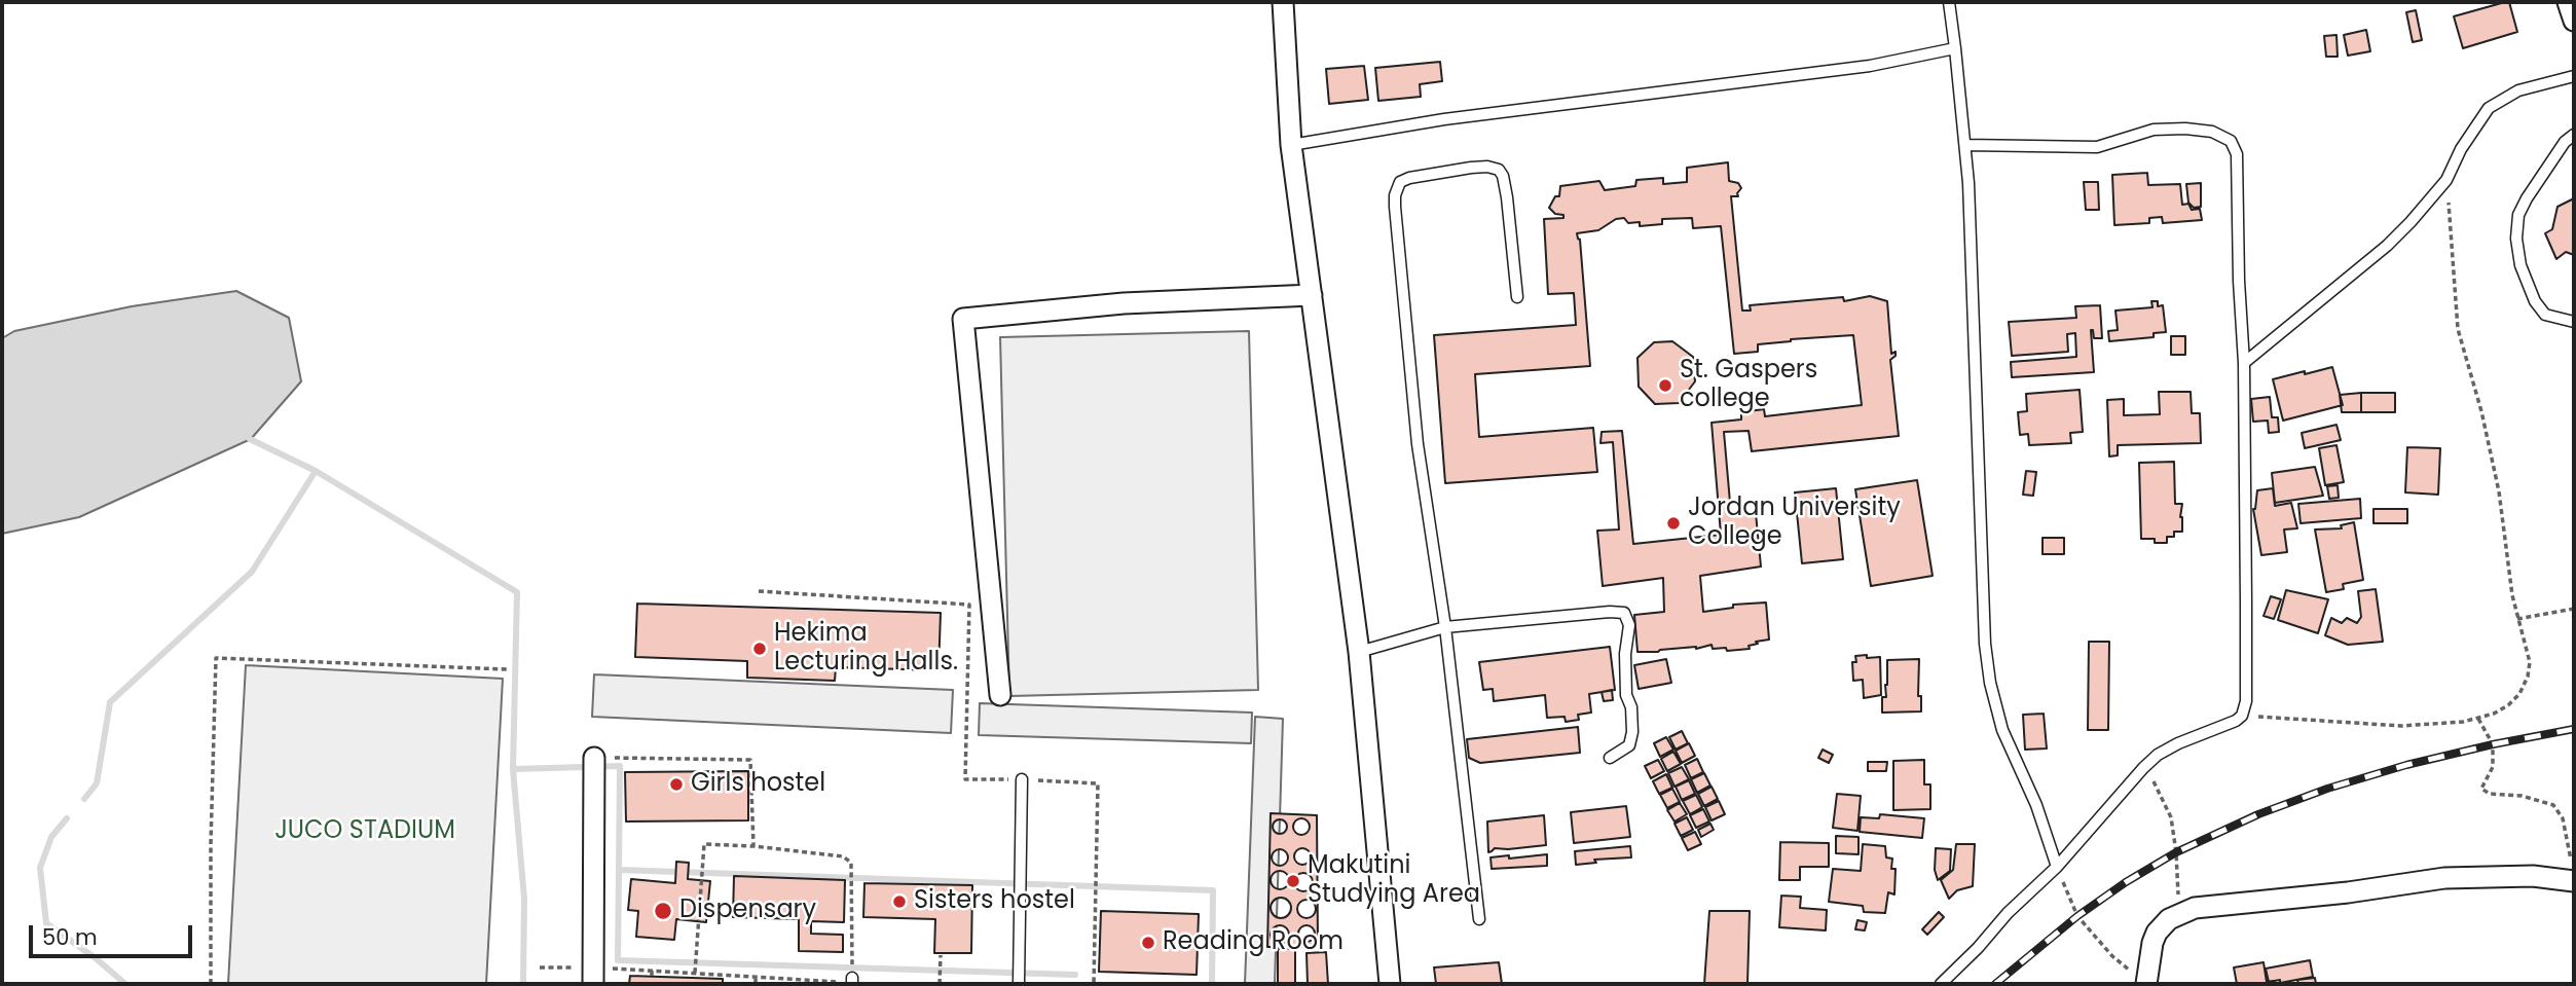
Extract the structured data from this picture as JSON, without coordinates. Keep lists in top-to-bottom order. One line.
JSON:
{"parks":["JUCO STADIUM"],"places":["St. Gaspers college","Jordan University College","Hekima Lecturing Halls.","Girls hostel","Makutini Studying Area","Sisters hostel","Dispensary","Reading Room"],"scale_bar":"50 m"}
